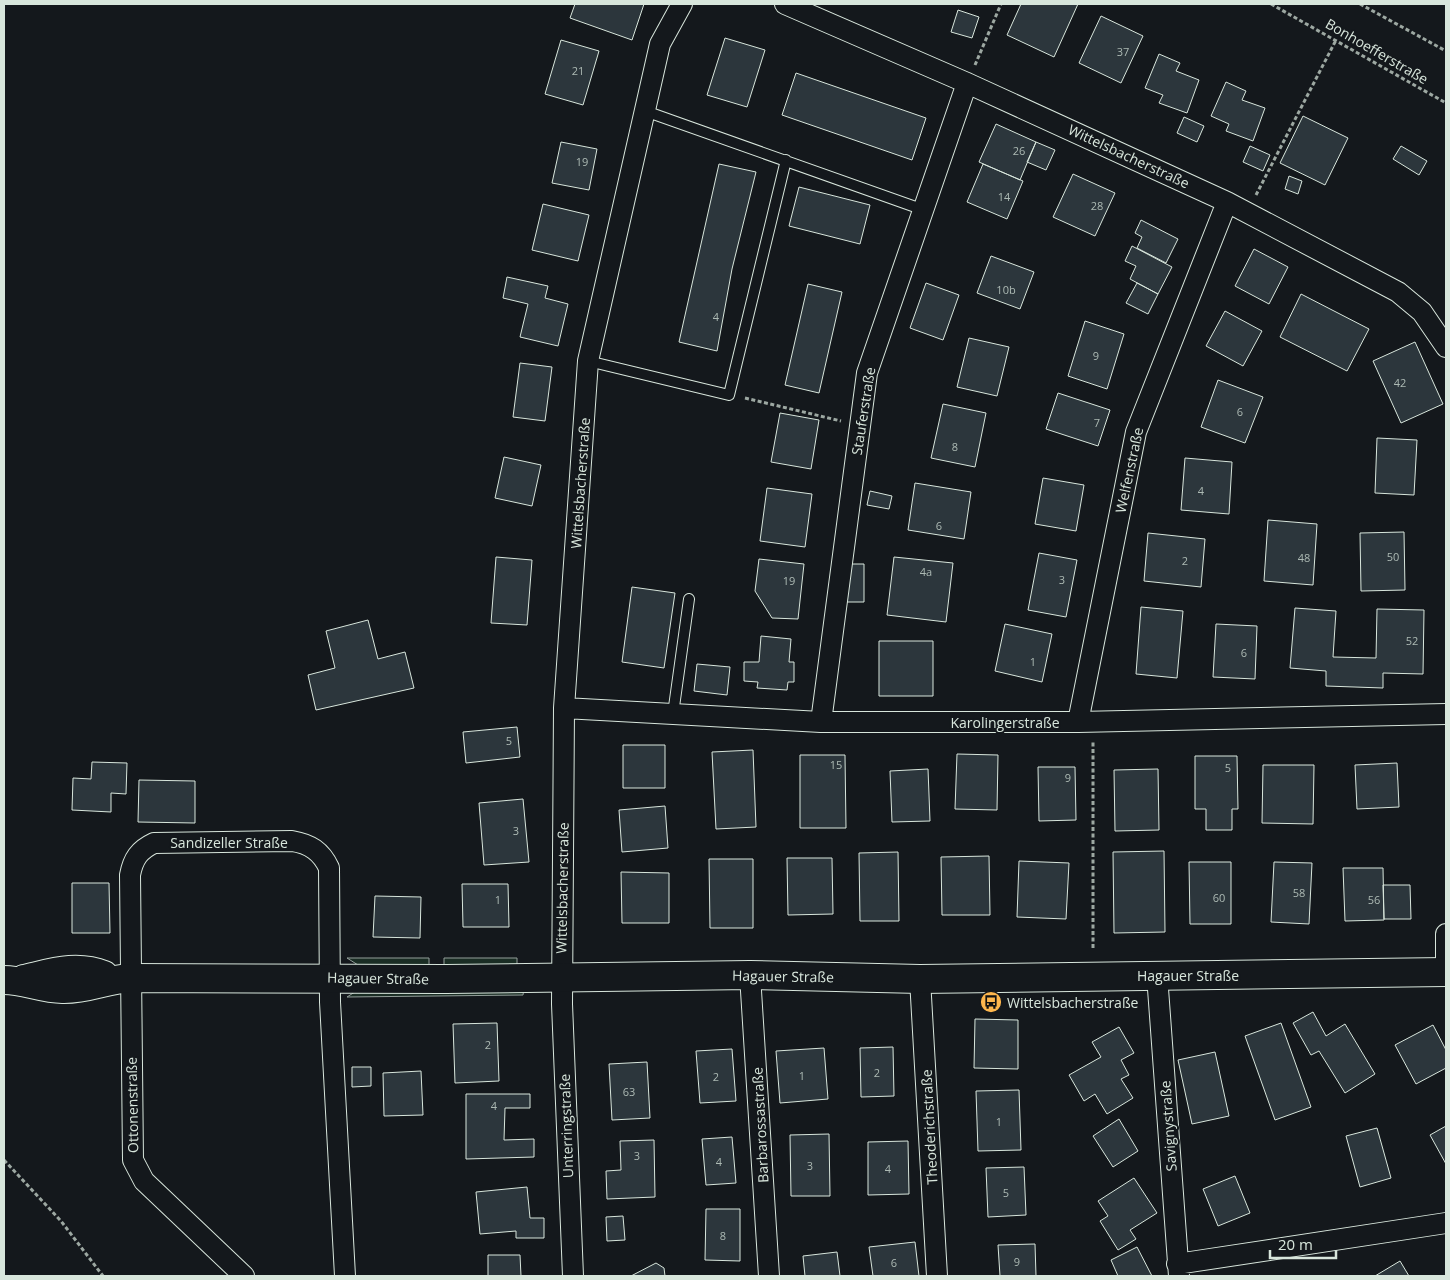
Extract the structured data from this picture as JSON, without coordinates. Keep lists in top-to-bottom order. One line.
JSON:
{"streets":{"street":["Wittelsbacherstraße","Stauferstraße","Welfenstraße","Karolingerstraße","Sandizeller Straße","Hagauer Straße","Ottonenstraße","Barbarossastraße","Unterringstraße","Savignystraße","Theoderichstraße"],"path":["Bonhoefferstraße"]},"crossings":[["Wittelsbacherstraße","Stauferstraße"],["Wittelsbacherstraße","Welfenstraße"],["Wittelsbacherstraße","Karolingerstraße"],["Wittelsbacherstraße","Hagauer Straße"],["Wittelsbacherstraße","Unterringstraße"],["Stauferstraße","Karolingerstraße"],["Welfenstraße","Karolingerstraße"],["Sandizeller Straße","Hagauer Straße"],["Sandizeller Straße","Ottonenstraße"],["Hagauer Straße","Ottonenstraße"],["Hagauer Straße","Barbarossastraße"],["Hagauer Straße","Unterringstraße"],["Hagauer Straße","Savignystraße"],["Hagauer Straße","Theoderichstraße"]],"places":{"bus stop":["Wittelsbacherstraße"]},"house_numbers":["37","21","26","19","14","28","10b","4","9","42","6","7","8","4","6","50","48","2","4a","3","19","52","6","1","5","15","5","9","3","58","60","1","56","2","2","1","2","63","4","1","3","4","3","4","5","8","9","6"],"scale_bar":"20 m"}
